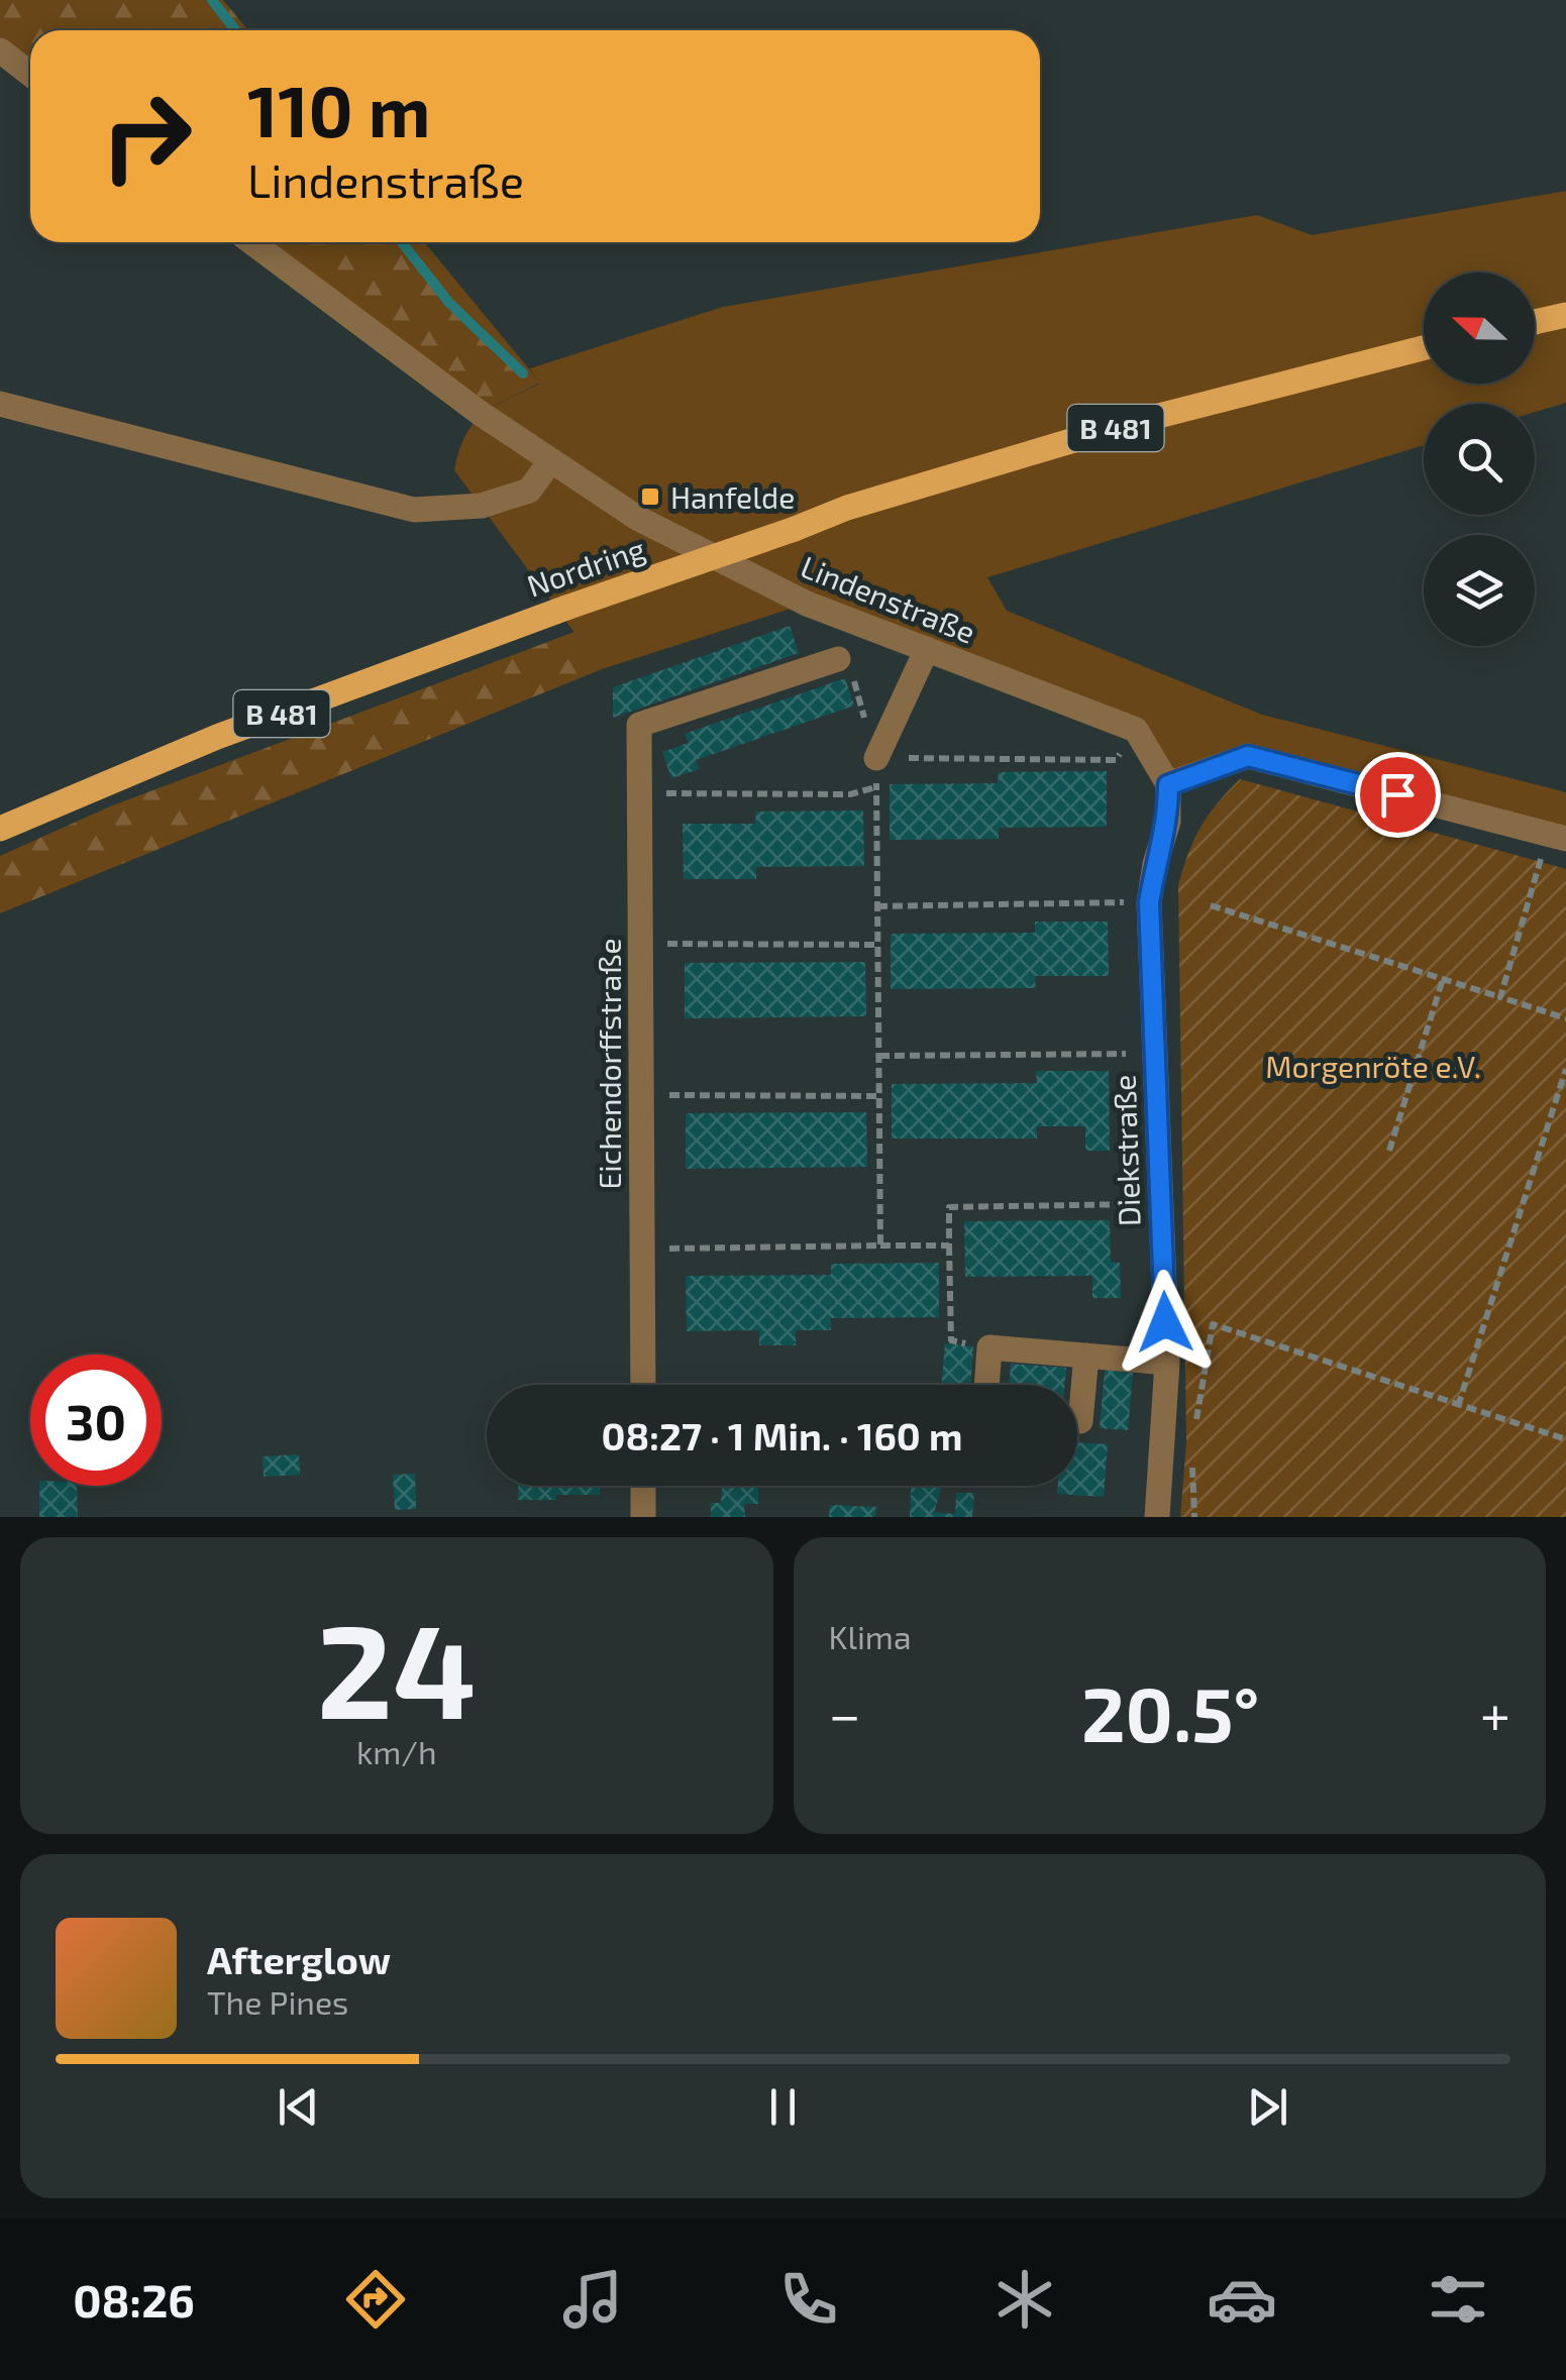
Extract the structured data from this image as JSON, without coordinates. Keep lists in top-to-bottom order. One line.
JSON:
{"streets":{"main road":["B 481","Nordring"],"street":["Lindenstraße","Eichendorffstraße","Diekstraße"]},"parks":["Morgenröte e.V."],"places":{"transit":["Hanfelde"]},"north":"left","page":{"turn":["110 m","Lindenstraße"],"limit":"30","trip":"08:27 · 1 Min. · 160 m","tile":[["24","km/h"],"Klima"],"heat":["−","20.5°","+"],"song":["Afterglow","The Pines"],"tabs":"08:26"}}
